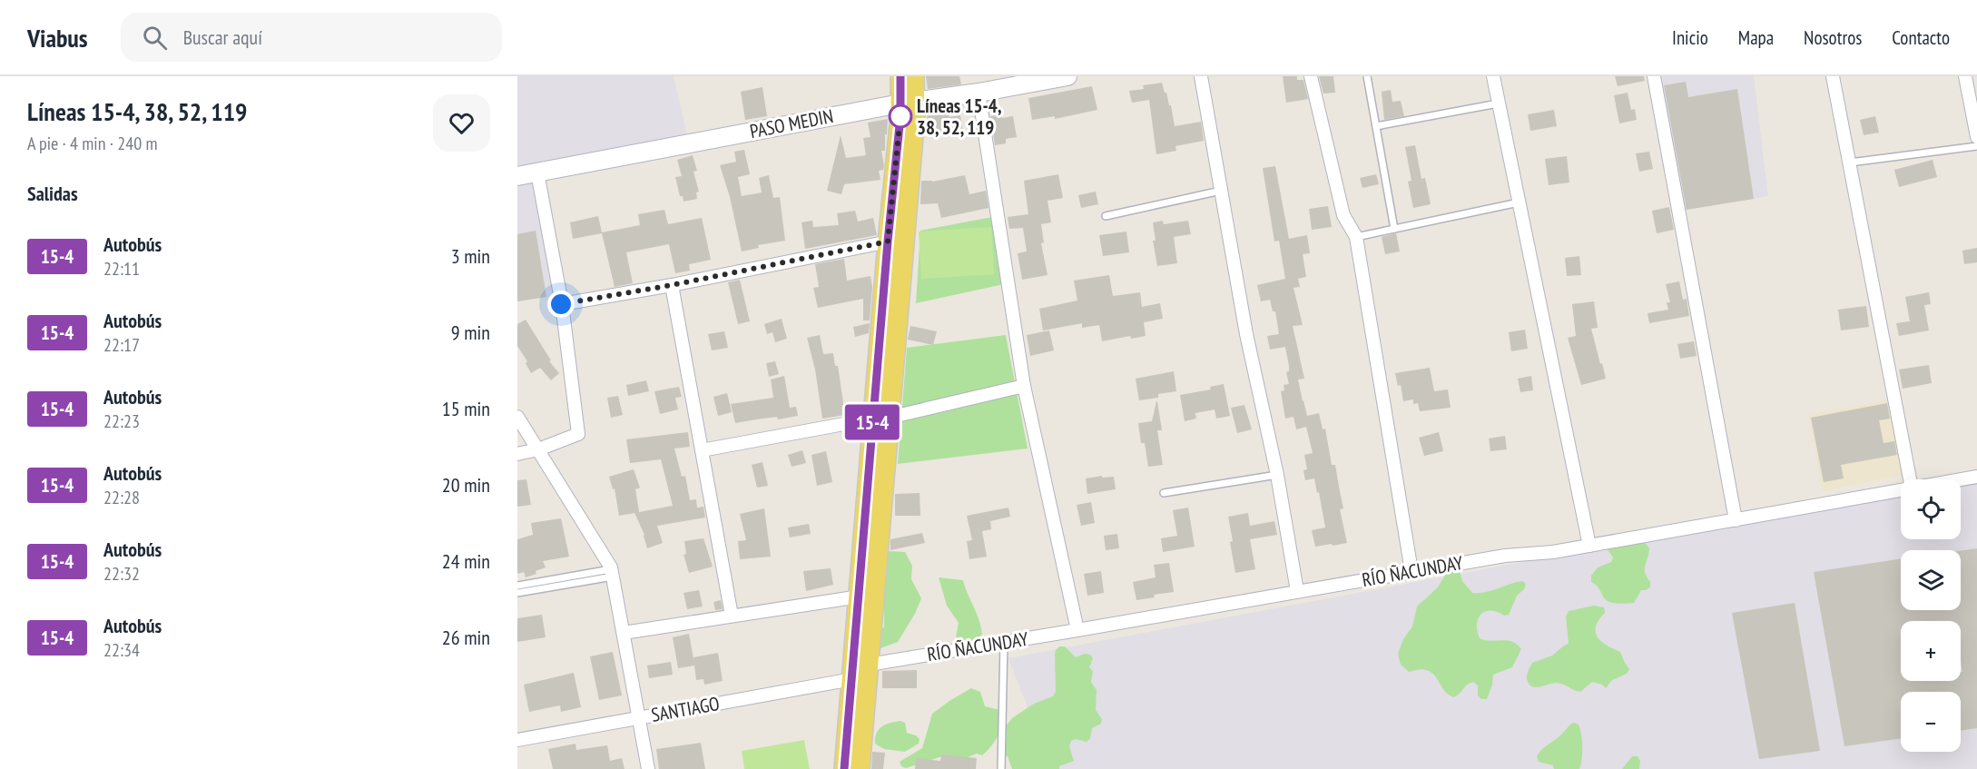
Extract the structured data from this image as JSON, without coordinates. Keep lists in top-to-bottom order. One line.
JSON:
{"streets":{"street":["PASO MEDIN","RÍO ÑACUNDAY","SANTIAGO"]},"places":["Líneas 15-4, 38, 52, 119"],"lines":["bus line 15-4"],"page":{"header":"Viabus","search":"Buscar aquí","nav":["Inicio","Mapa","Nosotros","Contacto"],"heading":[["Líneas 15-4, 38, 52, 119","A pie · 4 min · 240 m"],"Salidas"],"on_map":"15-4","list":[{"mark":"15-4","name":"Autobús","note":"22:11","value":"3 min"},{"mark":"15-4","name":"Autobús","note":"22:17","value":"9 min"},{"mark":"15-4","name":"Autobús","note":"22:23","value":"15 min"},{"mark":"15-4","name":"Autobús","note":"22:28","value":"20 min"},{"mark":"15-4","name":"Autobús","note":"22:32","value":"24 min"},{"mark":"15-4","name":"Autobús","note":"22:34","value":"26 min"}],"map_buttons":["+","−"]}}
